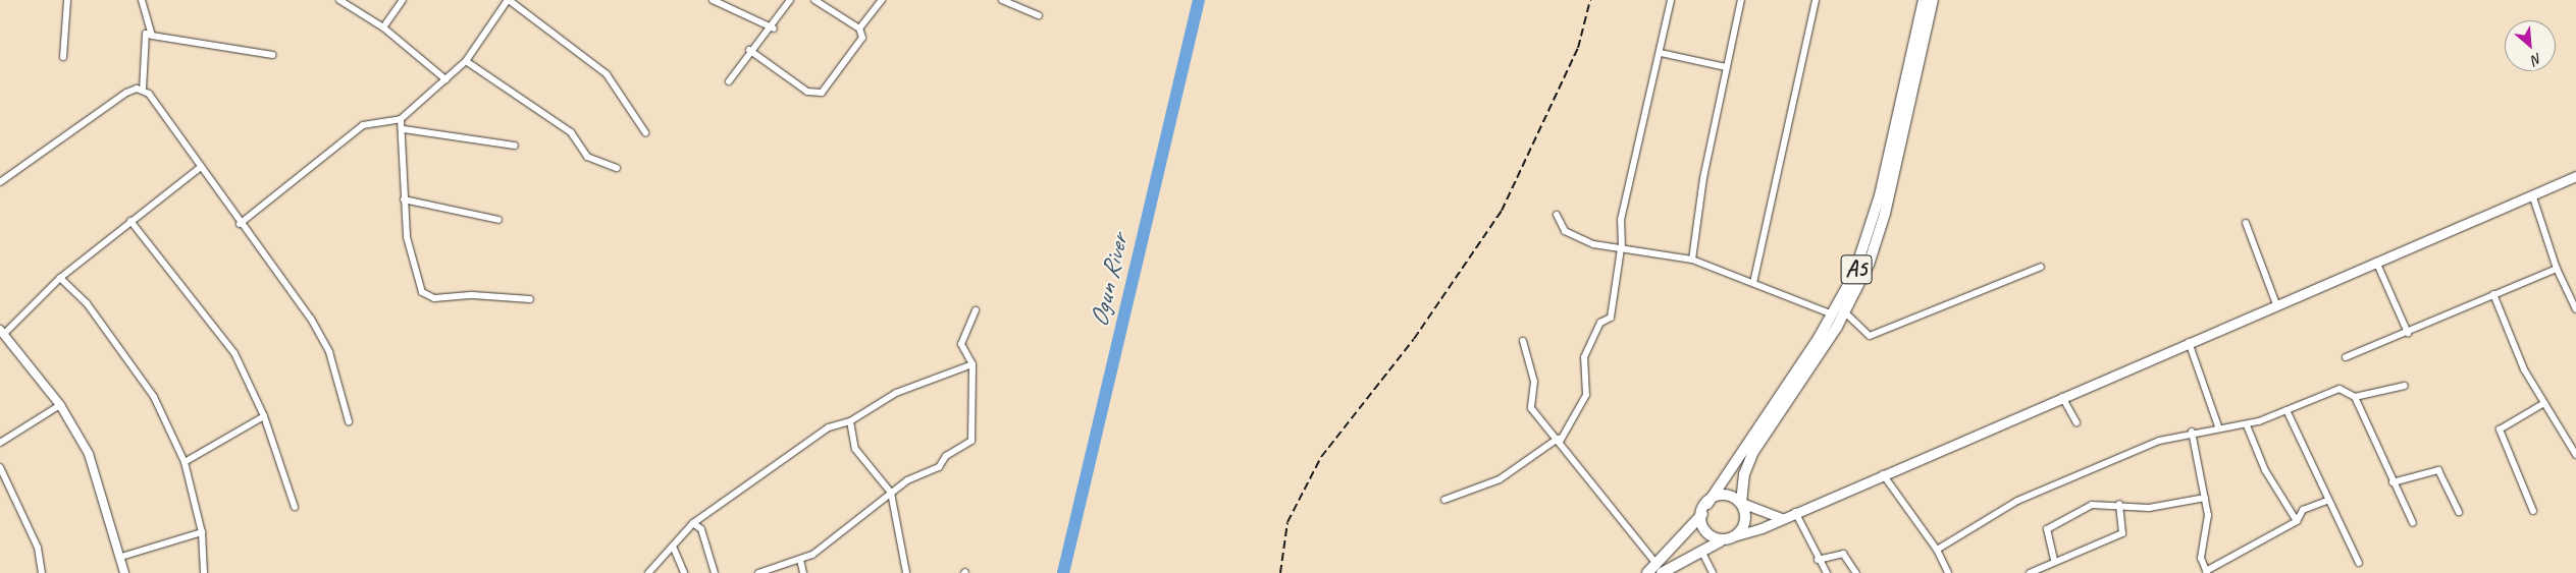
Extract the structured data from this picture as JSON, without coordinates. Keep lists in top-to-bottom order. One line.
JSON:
{"streets":{"highway":["A5"]},"water":["Ogun River"],"north":"bottom right"}
